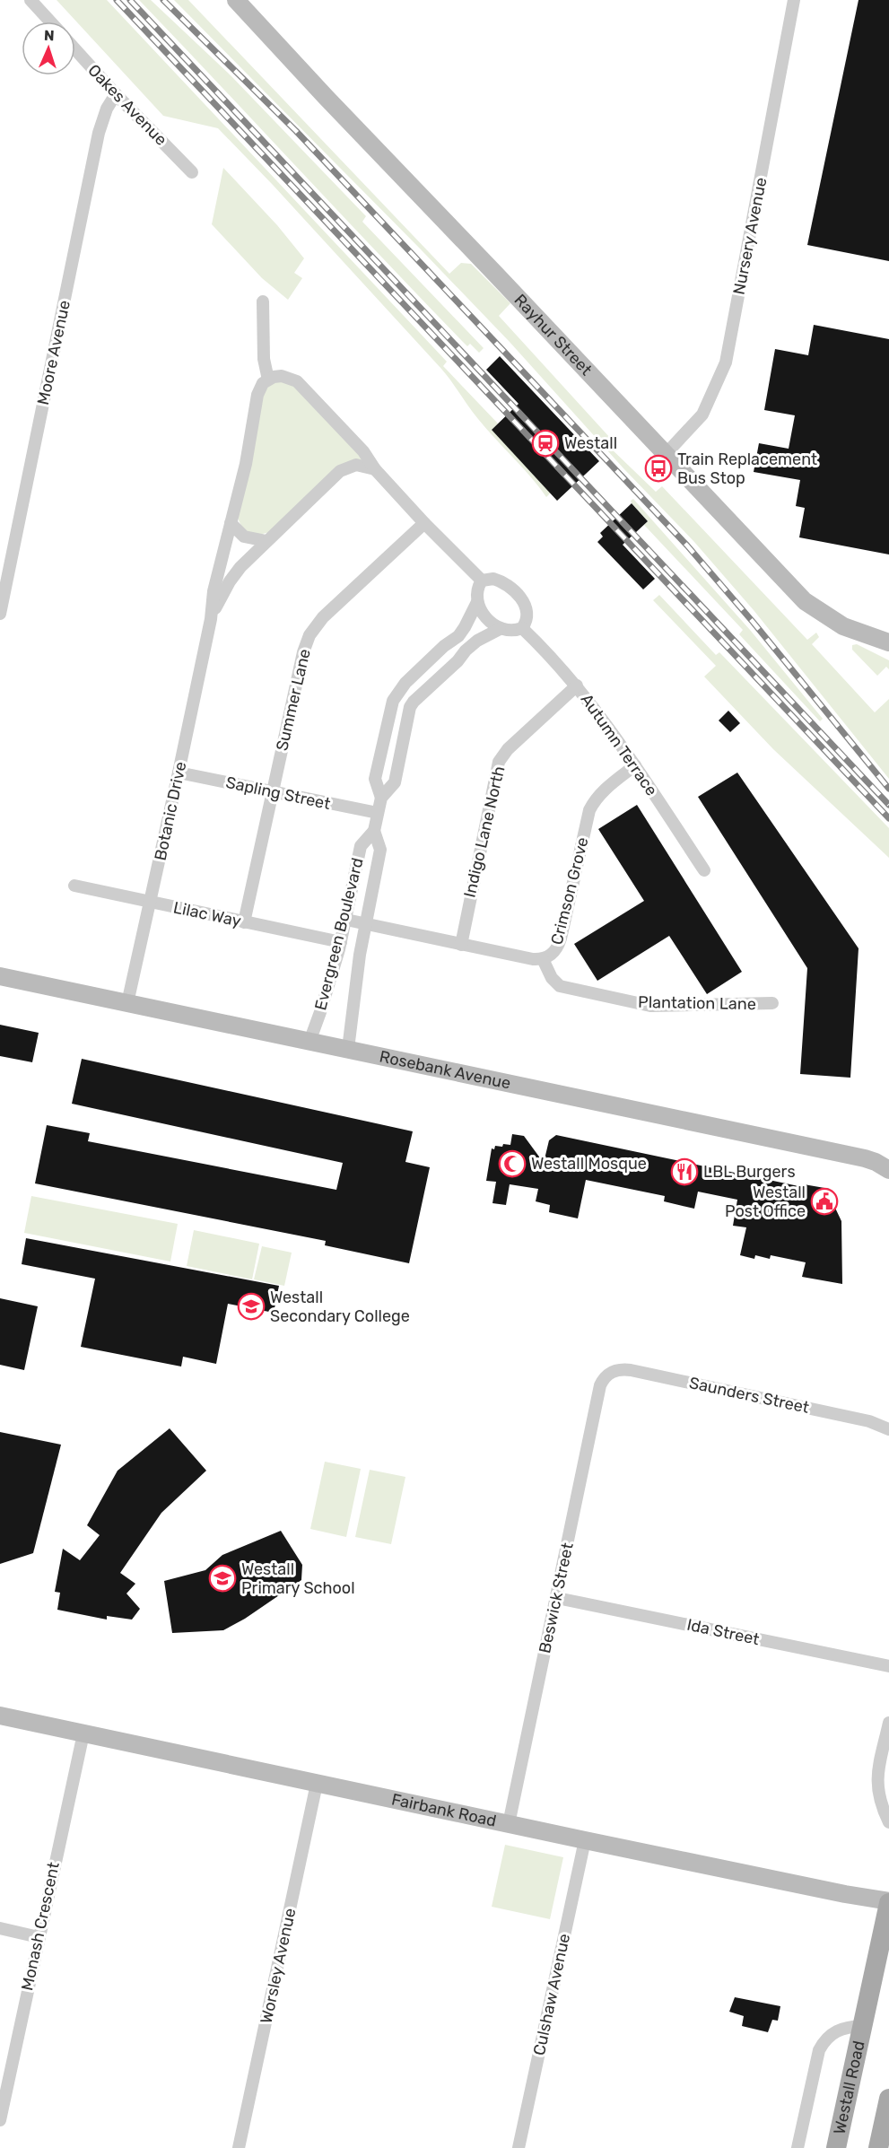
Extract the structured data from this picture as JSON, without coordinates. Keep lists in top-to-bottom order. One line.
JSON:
{"streets":{"main road":["Rayhur Street","Rosebank Avenue","Fairbank Road","Westall Road"],"street":["Oakes Avenue","Nursery Avenue","Moore Avenue","Summer Lane","Autumn Terrace","Sapling Street","Botanic Drive","Indigo Lane North","Crimson Grove","Lilac Way","Evergreen Boulevard","Plantation Lane","Saunders Street","Beswick Street","Ida Street","Monash Crescent","Worsley Avenue","Culshaw Avenue"]},"crossings":[["Oakes Avenue","Moore Avenue"],["Nursery Avenue","Rayhur Street"],["Summer Lane","Sapling Street"],["Summer Lane","Lilac Way"],["Autumn Terrace","Indigo Lane North"],["Autumn Terrace","Crimson Grove"],["Autumn Terrace","Evergreen Boulevard"],["Sapling Street","Botanic Drive"],["Sapling Street","Evergreen Boulevard"],["Botanic Drive","Lilac Way"],["Botanic Drive","Rosebank Avenue"],["Indigo Lane North","Crimson Grove"],["Crimson Grove","Evergreen Boulevard"],["Crimson Grove","Plantation Lane"],["Lilac Way","Evergreen Boulevard"],["Evergreen Boulevard","Rosebank Avenue"],["Saunders Street","Beswick Street"],["Beswick Street","Ida Street"],["Beswick Street","Fairbank Road"],["Fairbank Road","Monash Crescent"],["Fairbank Road","Worsley Avenue"],["Fairbank Road","Culshaw Avenue"],["Fairbank Road","Westall Road"]],"places":{"station":["Westall"],"bus stop":["Train Replacement Bus Stop"],"mosque":["Westall Mosque"],"restaurant":["LBL Burgers"],"public building":["Westall Post Office"],"school or university":["Westall Secondary College","Westall Primary School"]},"north":"top"}
